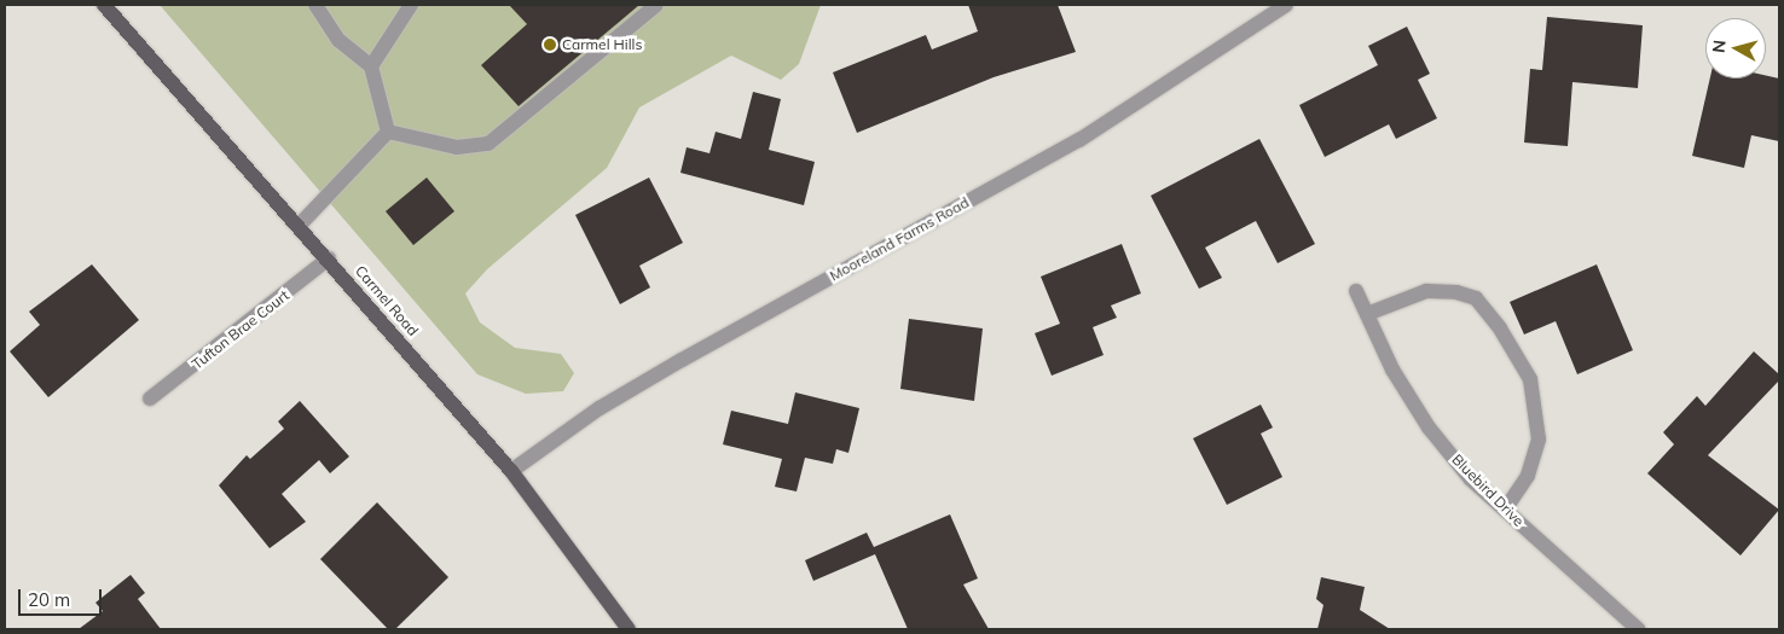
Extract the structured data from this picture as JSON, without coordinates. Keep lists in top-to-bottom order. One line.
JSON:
{"streets":{"main road":["Carmel Road"],"street":["Mooreland Farms Road","Tufton Brae Court","Bluebird Drive"]},"crossings":[["Mooreland Farms Road","Carmel Road"],["Carmel Road","Tufton Brae Court"]],"places":["Carmel Hills"],"scale_bar":"20 m","north":"left"}
